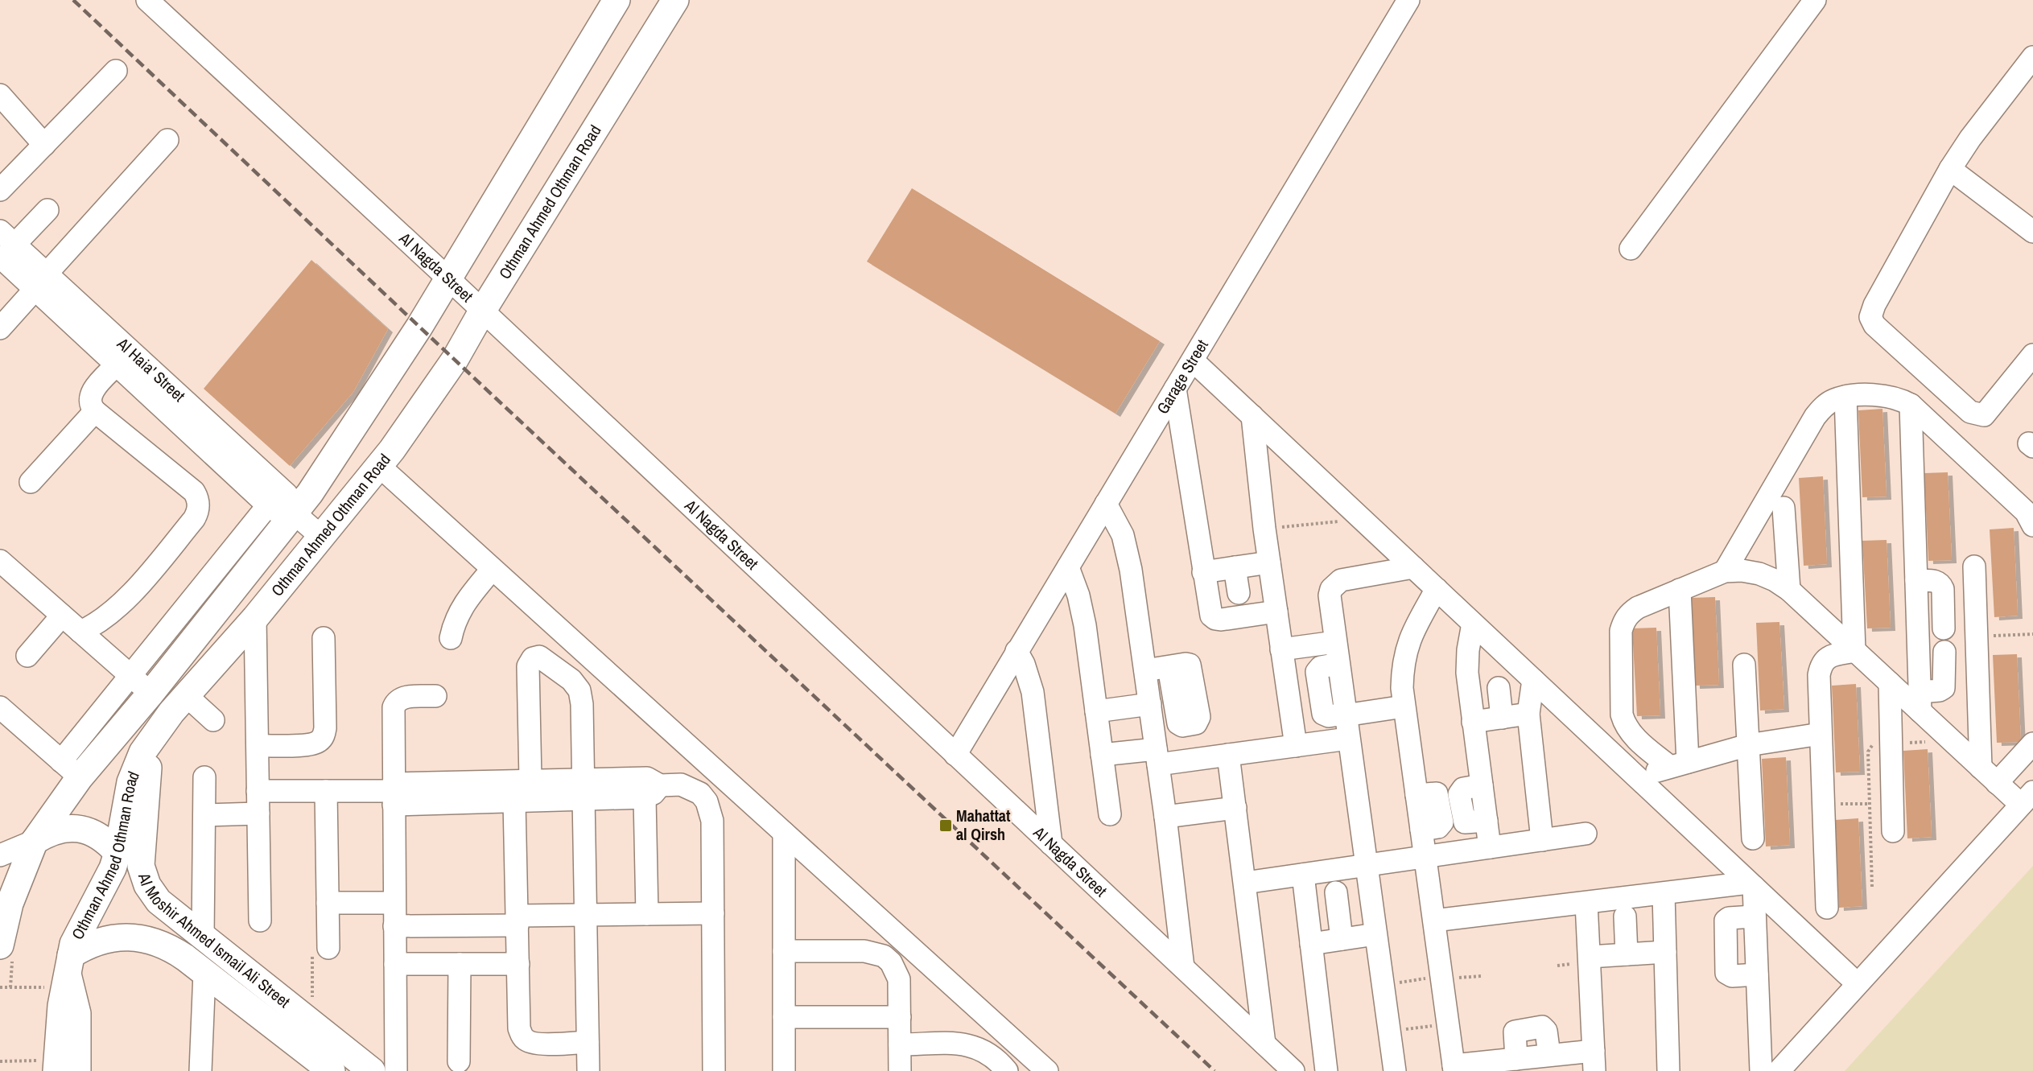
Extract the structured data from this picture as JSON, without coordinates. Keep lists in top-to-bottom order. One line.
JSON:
{"streets":{"main road":["Othman Ahmed Othman Road","Al Moshir Ahmed Ismail Ali Street"],"street":["Al Nagda Street","Al Haia' Street","Garage Street"]},"crossings":[["Othman Ahmed Othman Road","Al Nagda Street"],["Othman Ahmed Othman Road","Al Haia' Street"],["Othman Ahmed Othman Road","Al Moshir Ahmed Ismail Ali Street"],["Al Nagda Street","Garage Street"]],"places":{"transit":["Mahattat al Qirsh"]}}
